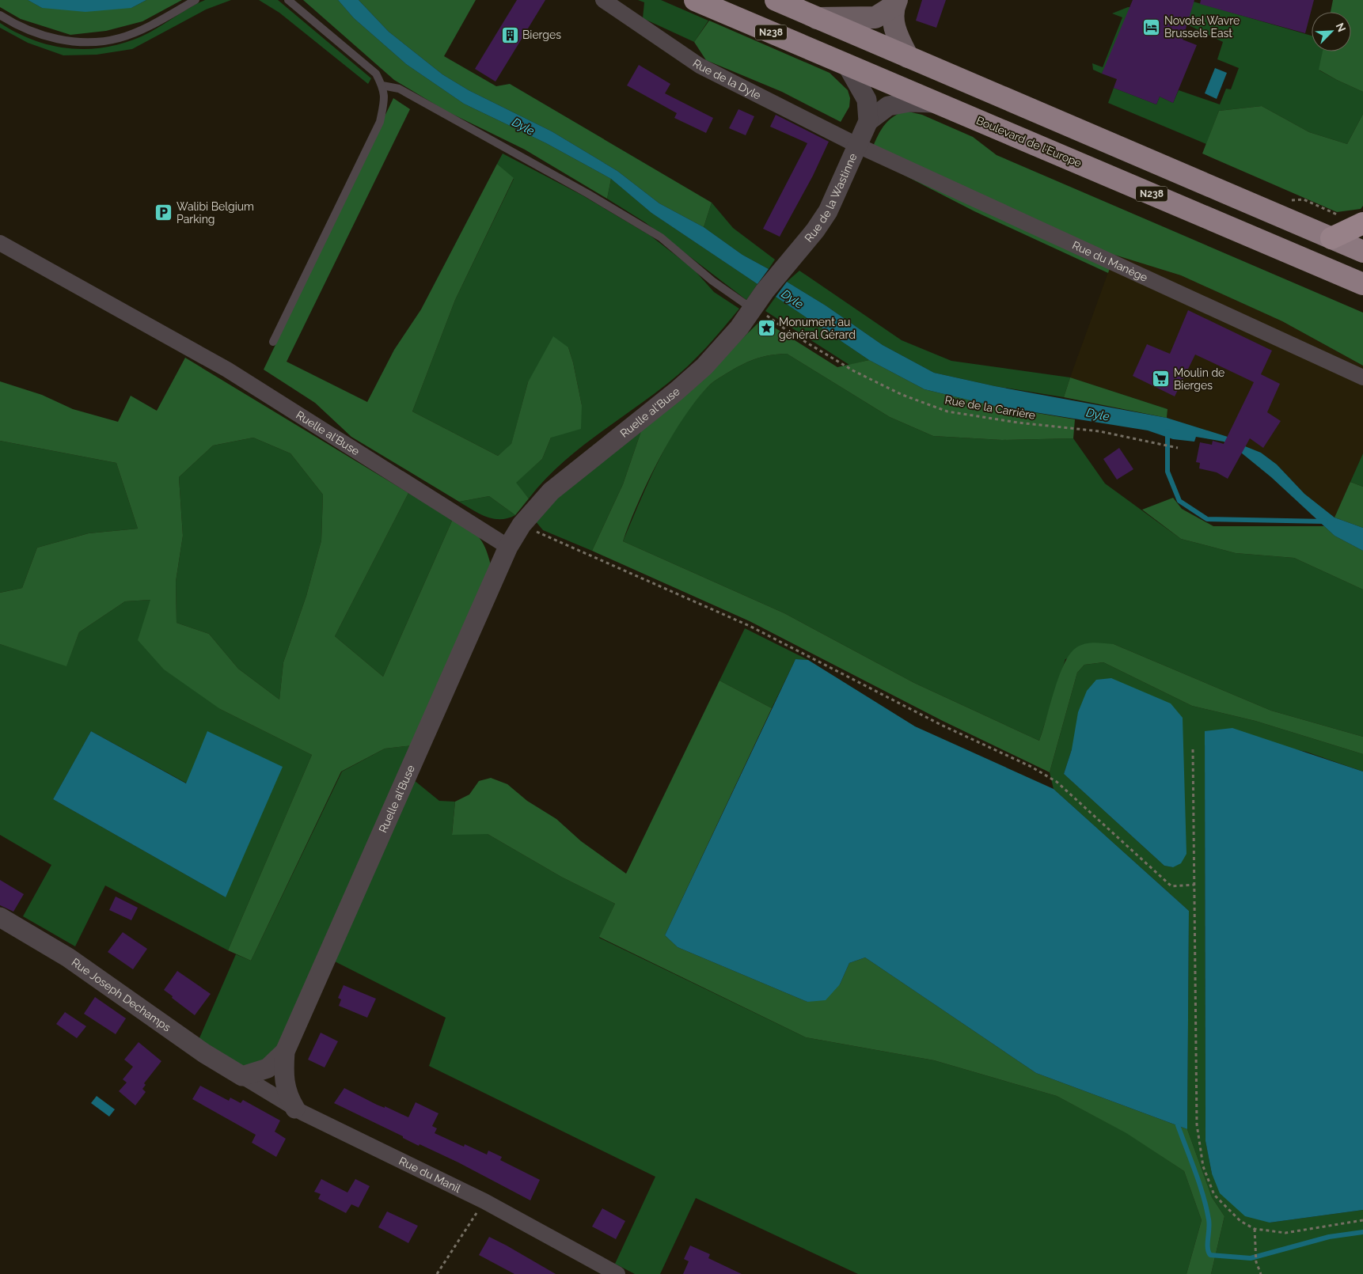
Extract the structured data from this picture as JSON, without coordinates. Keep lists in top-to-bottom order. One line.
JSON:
{"streets":{"highway":["N238","Boulevard de l'Europe"],"street":["Rue de la Dyle","Rue de la Wastinne","Rue du Manège","Ruelle al'Buse","Rue Joseph Dechamps","Rue du Manil"],"path":["Rue de la Carrière"]},"crossings":[["Rue de la Dyle","Rue de la Wastinne"],["Rue de la Dyle","Rue du Manège"],["Boulevard de l'Europe","Rue de la Wastinne"],["Rue de la Wastinne","Rue du Manège"],["Rue de la Wastinne","Ruelle al'Buse"],["Rue de la Carrière","Ruelle al'Buse"],["Ruelle al'Buse","Rue Joseph Dechamps"],["Ruelle al'Buse","Rue du Manil"],["Rue Joseph Dechamps","Rue du Manil"]],"water":["Dyle"],"places":{"hotel":["Novotel Wavre Brussels East"],"building":["Bierges"],"parking":["Walibi Belgium Parking"],"place":["Monument au général Gérard"],"supermarket":["Moulin de Bierges"]},"north":"top right"}
